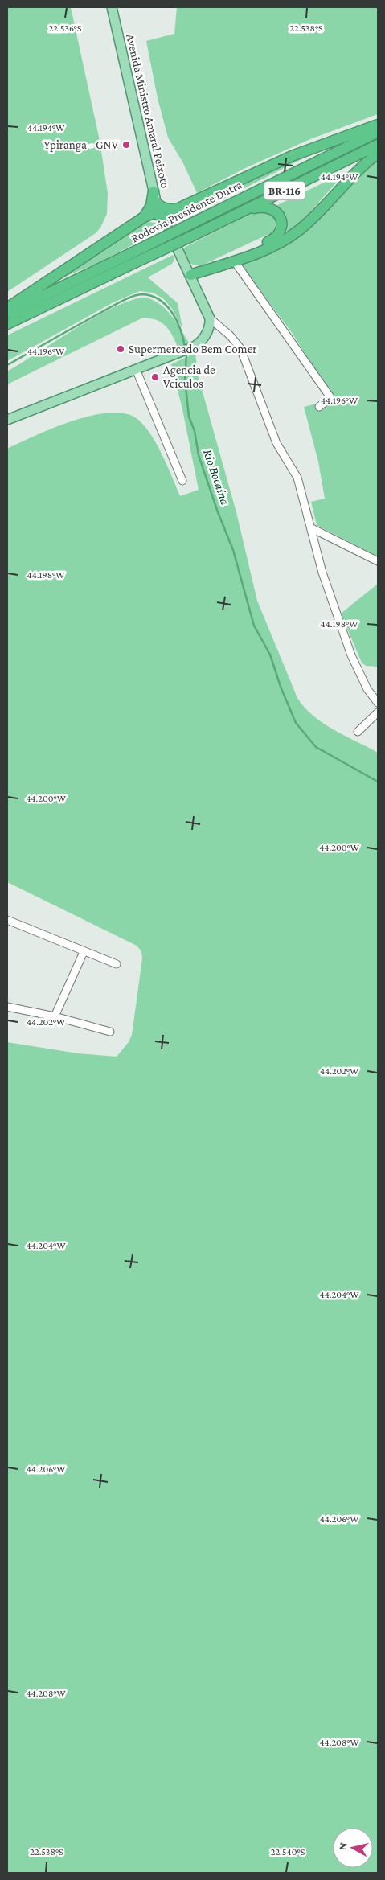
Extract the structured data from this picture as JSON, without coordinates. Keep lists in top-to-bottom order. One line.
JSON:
{"streets":{"highway":["BR-116","Rodovia Presidente Dutra"],"main road":["Avenida Ministro Amaral Peixoto"]},"water":["Rio Bocaína"],"places":["Ypiranga - GNV","Supermercado Bem Comer","Agencia de Veiculos"],"north":"left","coordinates":["22.536°S","22.538°S","44.194°W","44.196°W","44.198°W","44.200°W","44.202°W","44.204°W","44.206°W","44.208°W","22.540°S"]}
